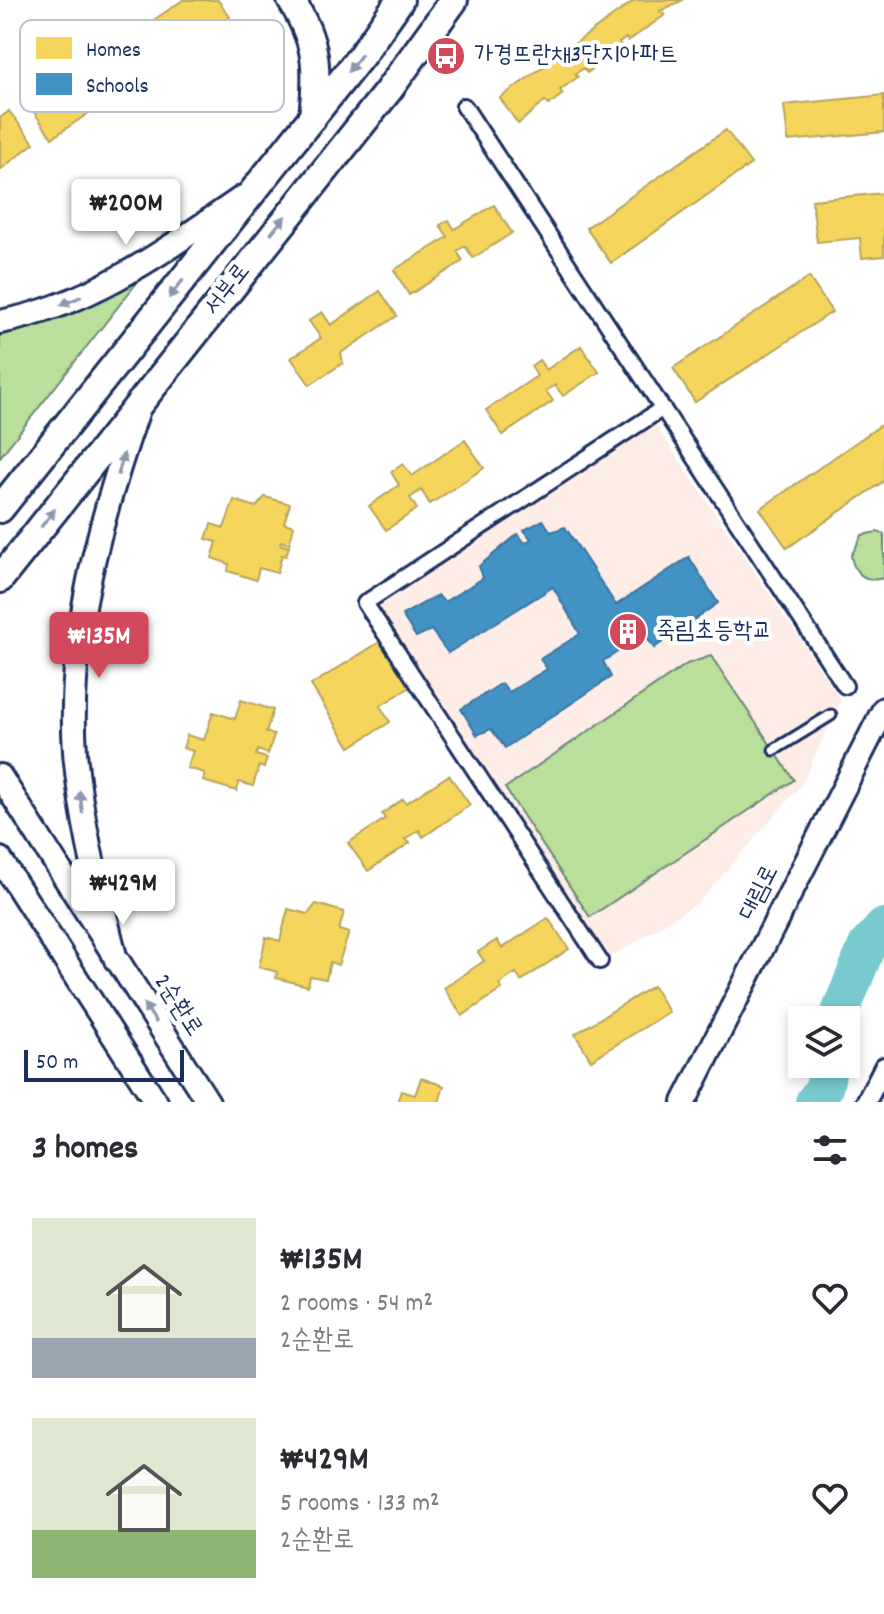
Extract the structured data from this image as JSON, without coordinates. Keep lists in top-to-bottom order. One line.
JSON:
{"streets":{"main road":["서부로"],"street":["대림로","2순환로"]},"places":{"bus stop":["가경뜨란채3단지아파트"],"building":["죽림초등학교"]},"legend":["Homes","Schools"],"scale_bar":"50 m","page":{"price":["₩200M","₩135M","₩429M"],"scale":"50 m","heading":"3 homes","list":[{"name":"₩135M","note":"2 rooms · 54 m² · 2순환로"},{"name":"₩429M","note":"5 rooms · 133 m² · 2순환로"}]}}
